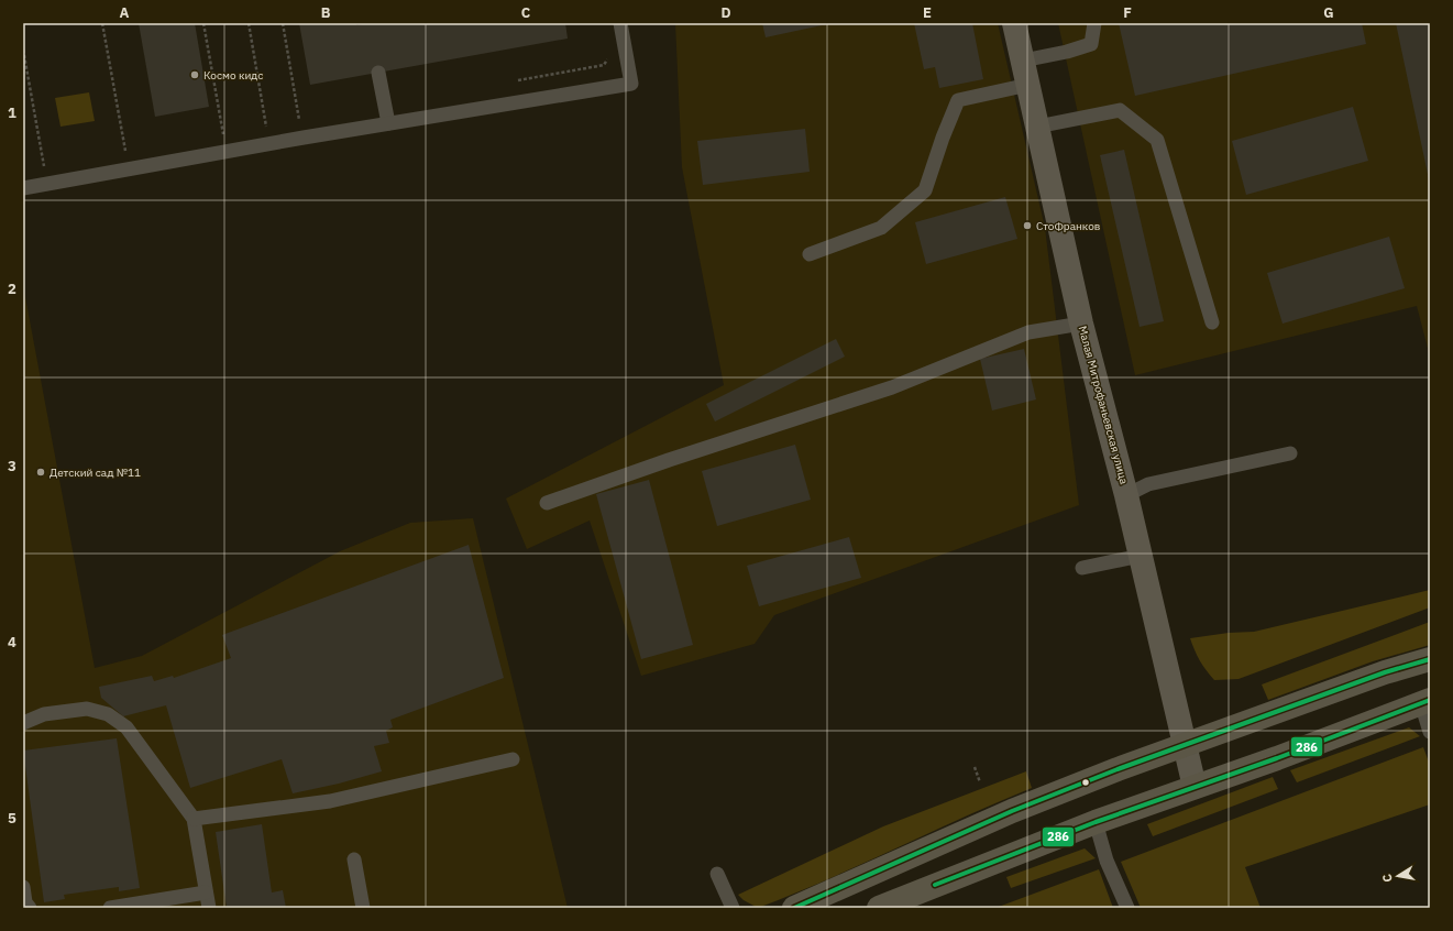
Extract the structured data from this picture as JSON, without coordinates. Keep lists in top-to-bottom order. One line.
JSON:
{"streets":{"street":["Малая Митрофаньевская улица"]},"places":["Космо кидс","СтоФранков","Детский сад №11"],"lines":["transit line 286"],"north":"left","grid":{"columns":["A","B","C","D","E","F","G"],"rows":["1","2","3","4","5"]}}
